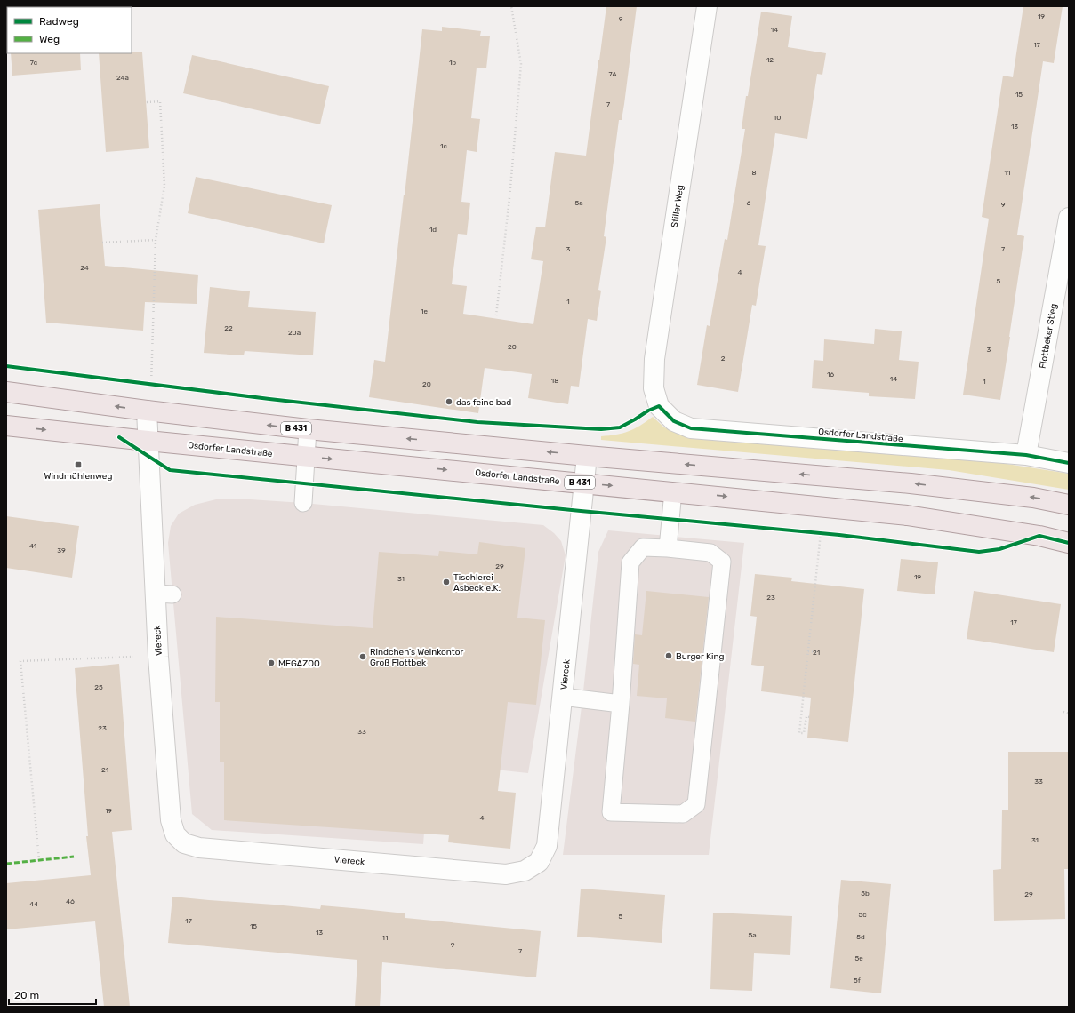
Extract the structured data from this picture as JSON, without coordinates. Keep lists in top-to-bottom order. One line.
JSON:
{"streets":{"main road":["B 431","Osdorfer Landstraße"],"street":["Stiller Weg","Flottbeker Stieg","Viereck"]},"crossings":[["Stiller Weg","Osdorfer Landstraße"],["Flottbeker Stieg","Osdorfer Landstraße"],["B 431","Viereck"],["Osdorfer Landstraße","Viereck"]],"places":{"other":["das feine bad","Tischlerei Asbeck e.K.","Burger King","Rindchen's Weinkontor Groß Flottbek","MEGAZOO"],"transit":["Windmühlenweg"]},"house_numbers":["19","9","14","17","12","7c","1b","7A","24a","15","7","10","13","1c","8","11","5a","6","9","1d","3","7","24","4","5","1","1e","22","20a","20","3","2","16","14","18","1","20","41","39","29","19","31","23","17","21","25","23","33","21","33","19","4","31","5b","29","46","44","5c","5","17","15","13","5a","5d","11","9","7","5e","5f"],"legend":["Radweg","Weg"],"scale_bar":"20 m"}
